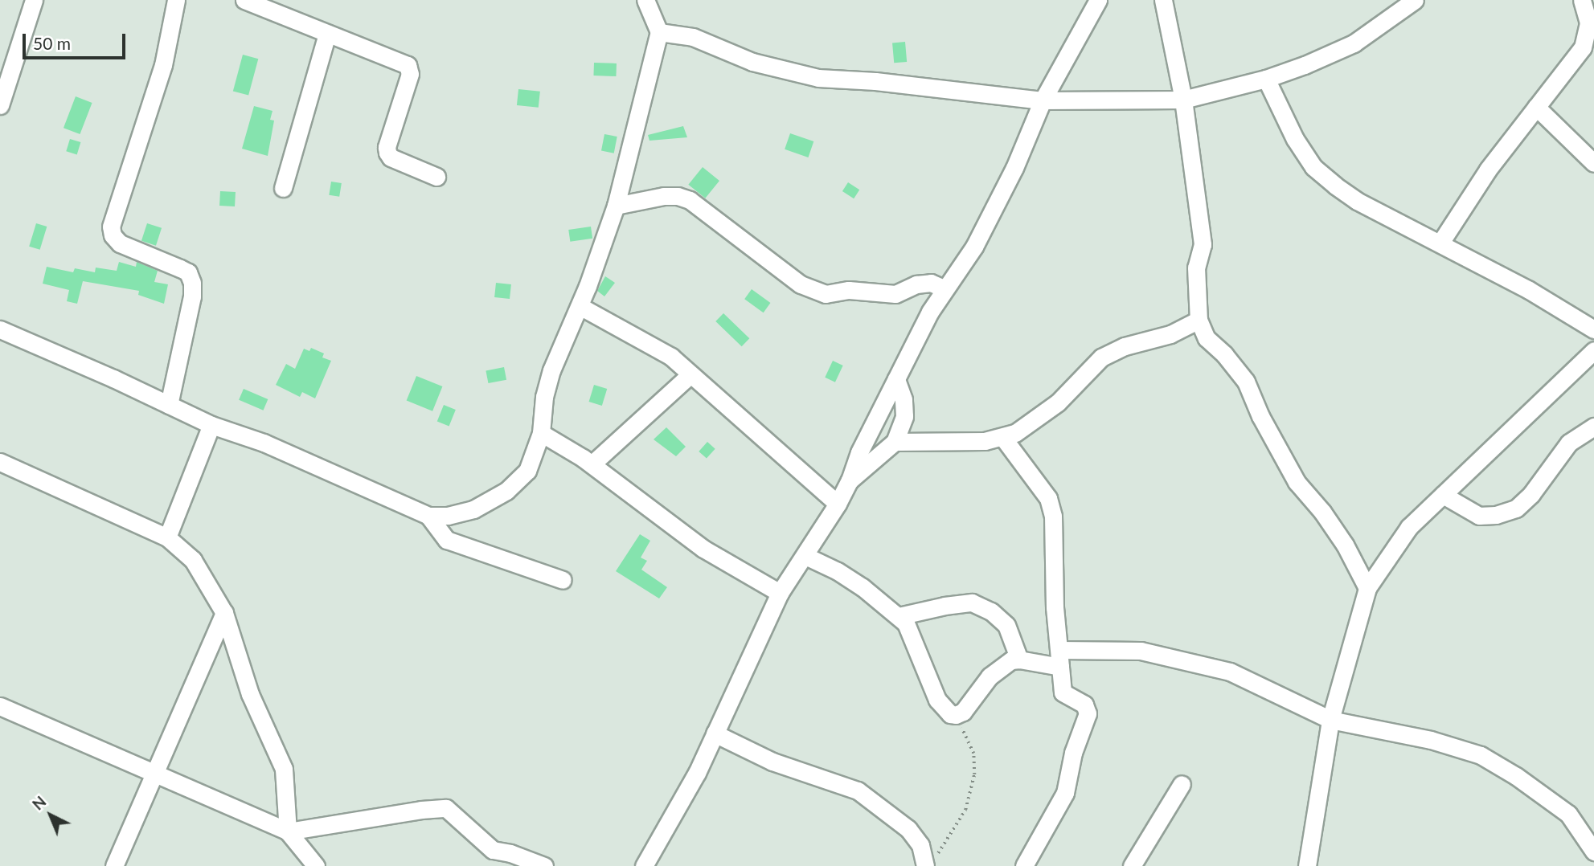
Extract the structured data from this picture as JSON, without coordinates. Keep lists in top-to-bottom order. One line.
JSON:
{"scale_bar":"50 m","north":"top left"}
